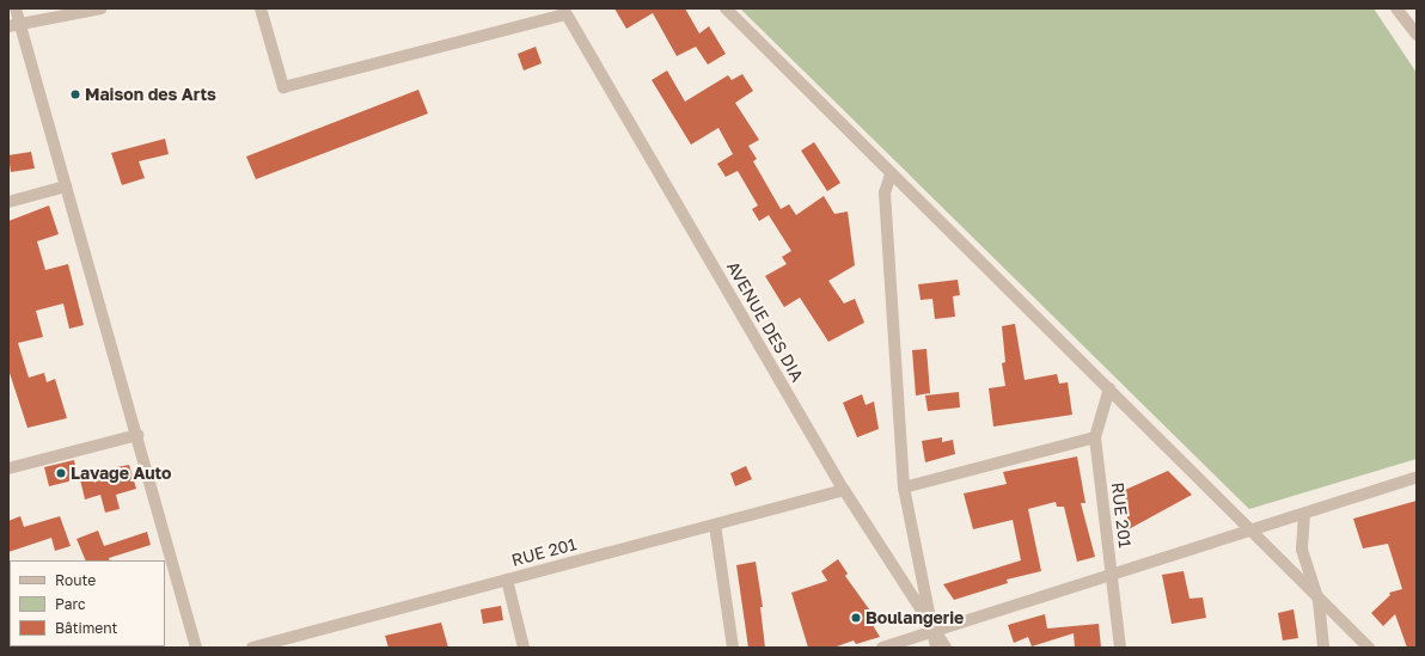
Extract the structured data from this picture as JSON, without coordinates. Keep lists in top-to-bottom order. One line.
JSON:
{"streets":{"street":["AVENUE DES DIA","RUE 201"]},"crossings":[["AVENUE DES DIA","RUE 201"]],"places":["Maison des Arts","Lavage Auto","Boulangerie"],"legend":["Route","Parc","Bâtiment"]}
